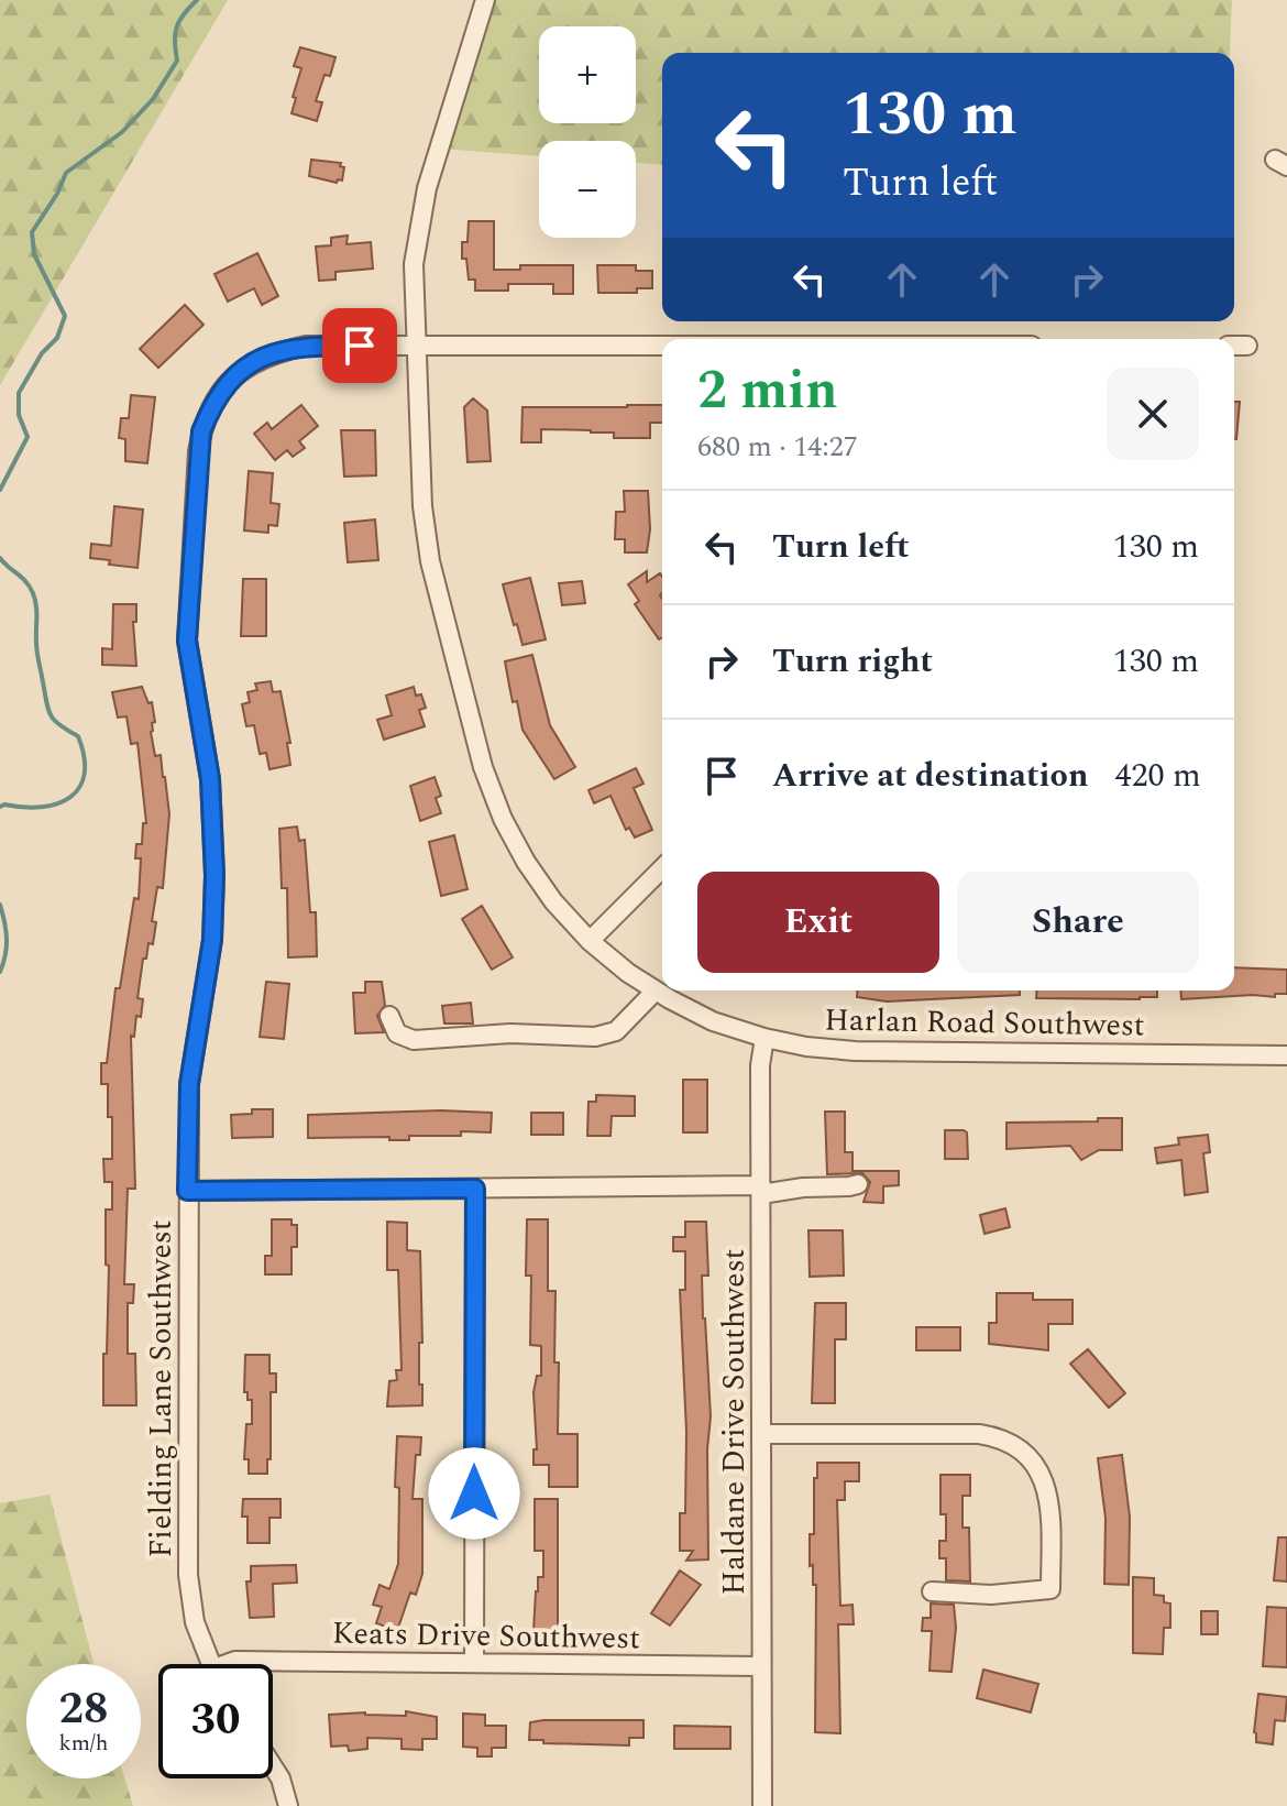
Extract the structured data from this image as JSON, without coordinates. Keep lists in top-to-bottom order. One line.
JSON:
{"streets":{"street":["Harlan Road Southwest","Fielding Lane Southwest","Haldane Drive Southwest","Keats Drive Southwest"]},"crossings":[["Harlan Road Southwest","Fielding Lane Southwest"],["Harlan Road Southwest","Haldane Drive Southwest"],["Haldane Drive Southwest","Keats Drive Southwest"]],"page":{"map_buttons":["+","−"],"turn":["130 m","Turn left"],"heading":["2 min","680 m · 14:27"],"list":[{"name":"Turn left","value":"130 m"},{"name":"Turn right","value":"130 m"},{"name":"Arrive at destination","value":"420 m"}],"buttons":["Exit","Share"],"speed":"28 km/h","limit":"30"}}
